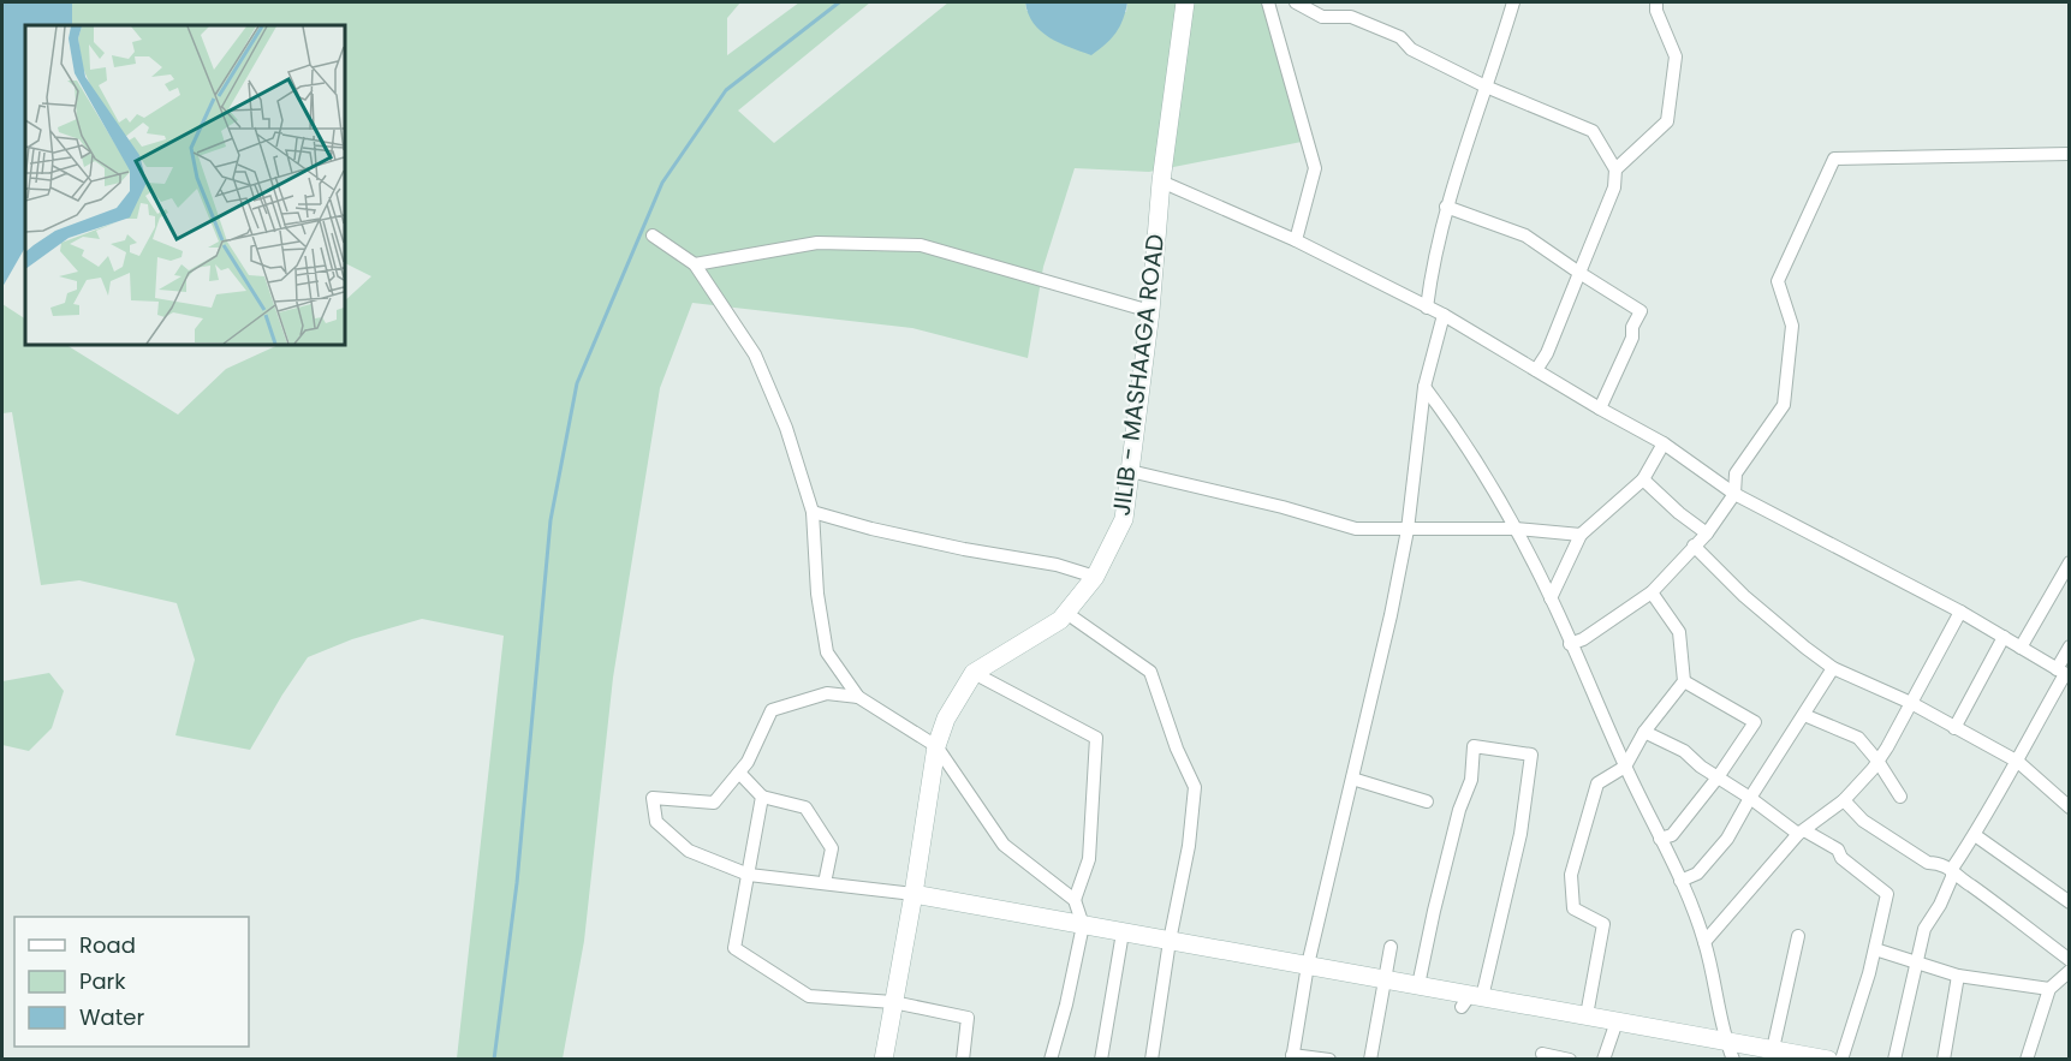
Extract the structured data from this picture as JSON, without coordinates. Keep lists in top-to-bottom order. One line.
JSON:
{"streets":{"main road":["JILIB - MASHAAGA ROAD"]},"legend":["Road","Park","Water"]}
